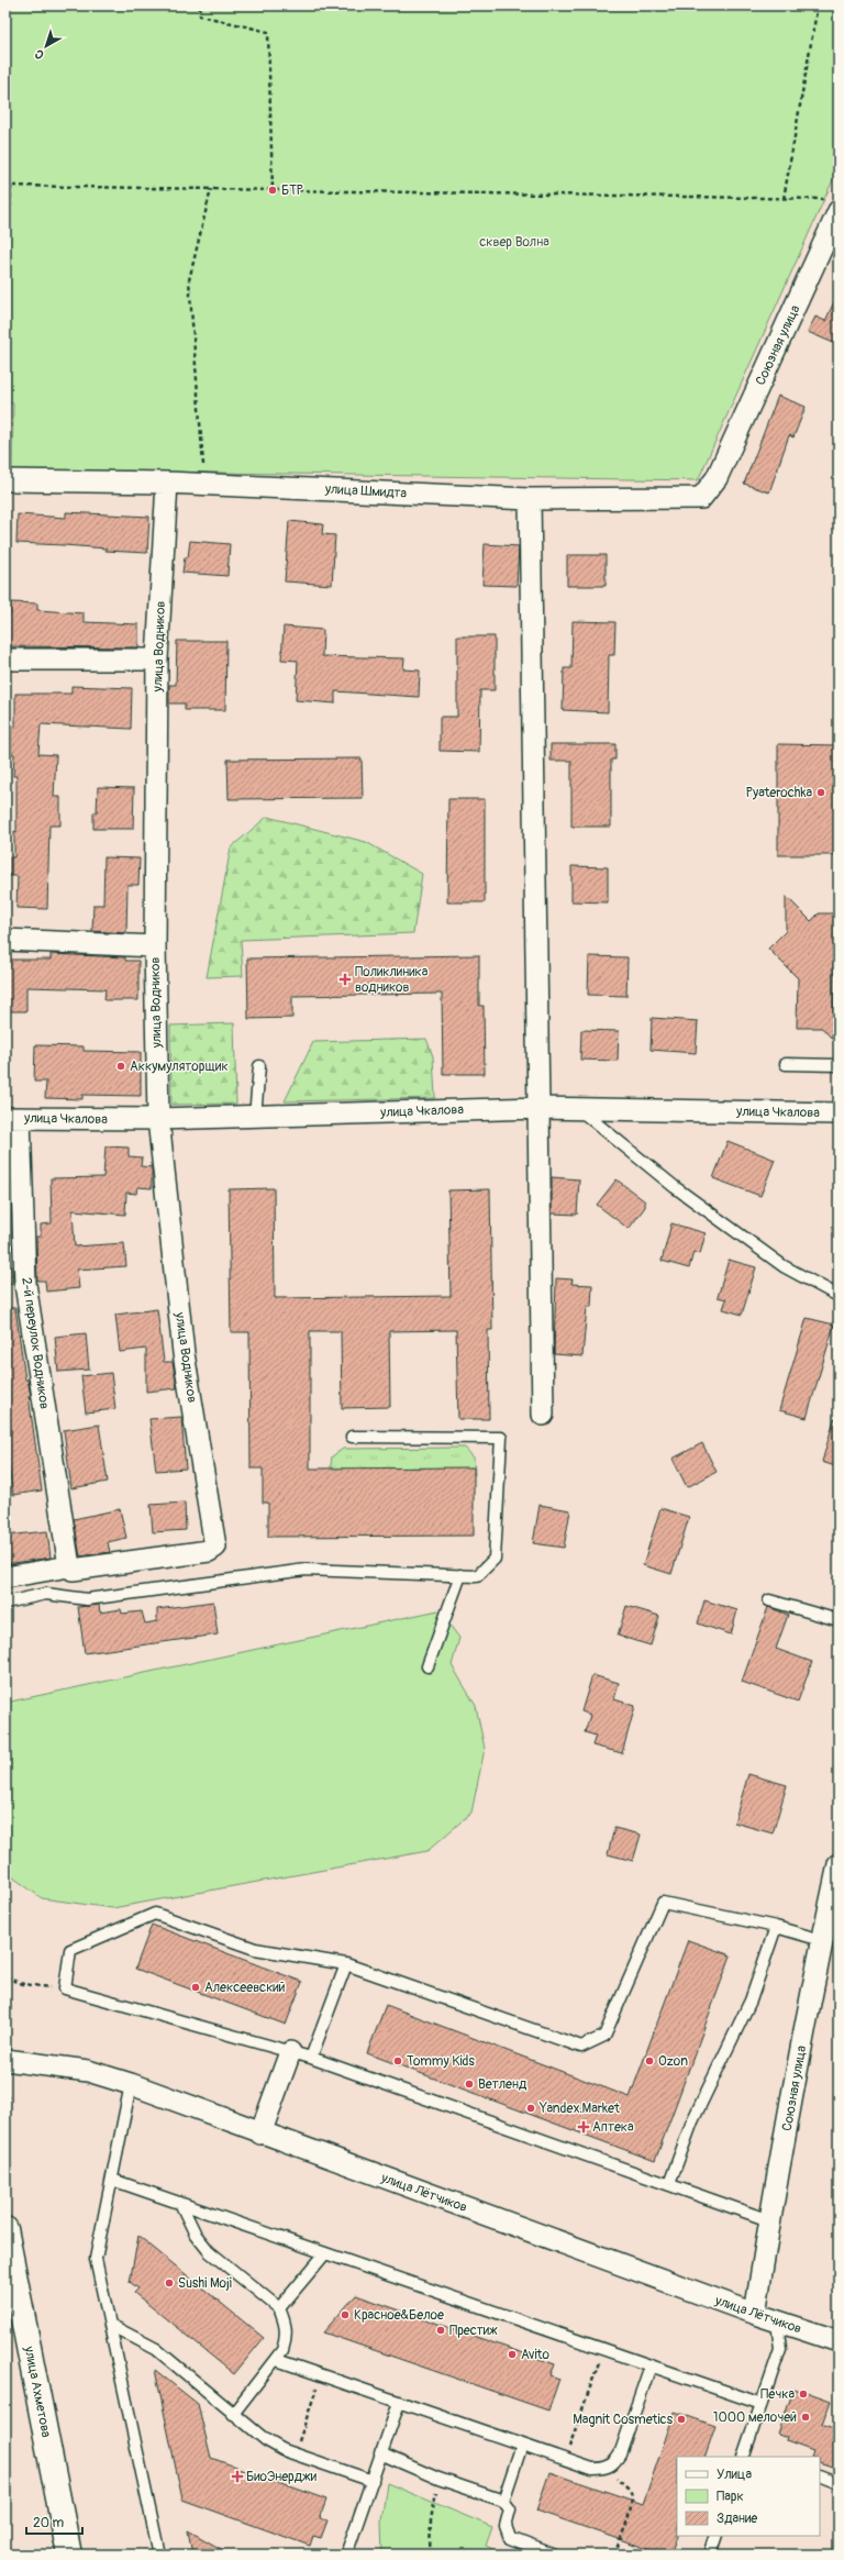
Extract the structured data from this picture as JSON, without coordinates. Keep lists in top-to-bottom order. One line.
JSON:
{"streets":{"main road":["улица Ахметова"],"street":["Союзная улица","улица Шмидта","улица Водников","улица Чкалова","2-й переулок Водников","улица Лётчиков"]},"crossings":[["Союзная улица","улица Шмидта"],["Союзная улица","улица Лётчиков"],["улица Шмидта","улица Водников"],["улица Водников","улица Чкалова"],["улица Водников","2-й переулок Водников"],["улица Чкалова","2-й переулок Водников"]],"parks":["сквер Волна"],"places":{"other":["БТР","Pyaterochka","Аккумуляторщик","Алексеевский","Tommy Kids","Ozon","Ветленд","Yandex.Market","Sushi Moji","Красное&Белое","Престиж","Avito","Печка","1000 мелочей","Magnit Cosmetics"],"health":["Поликлиника водников","Аптека","БиоЭнерджи"]},"legend":["Улица","Парк","Здание"],"scale_bar":"20 m","north":"bottom left"}
